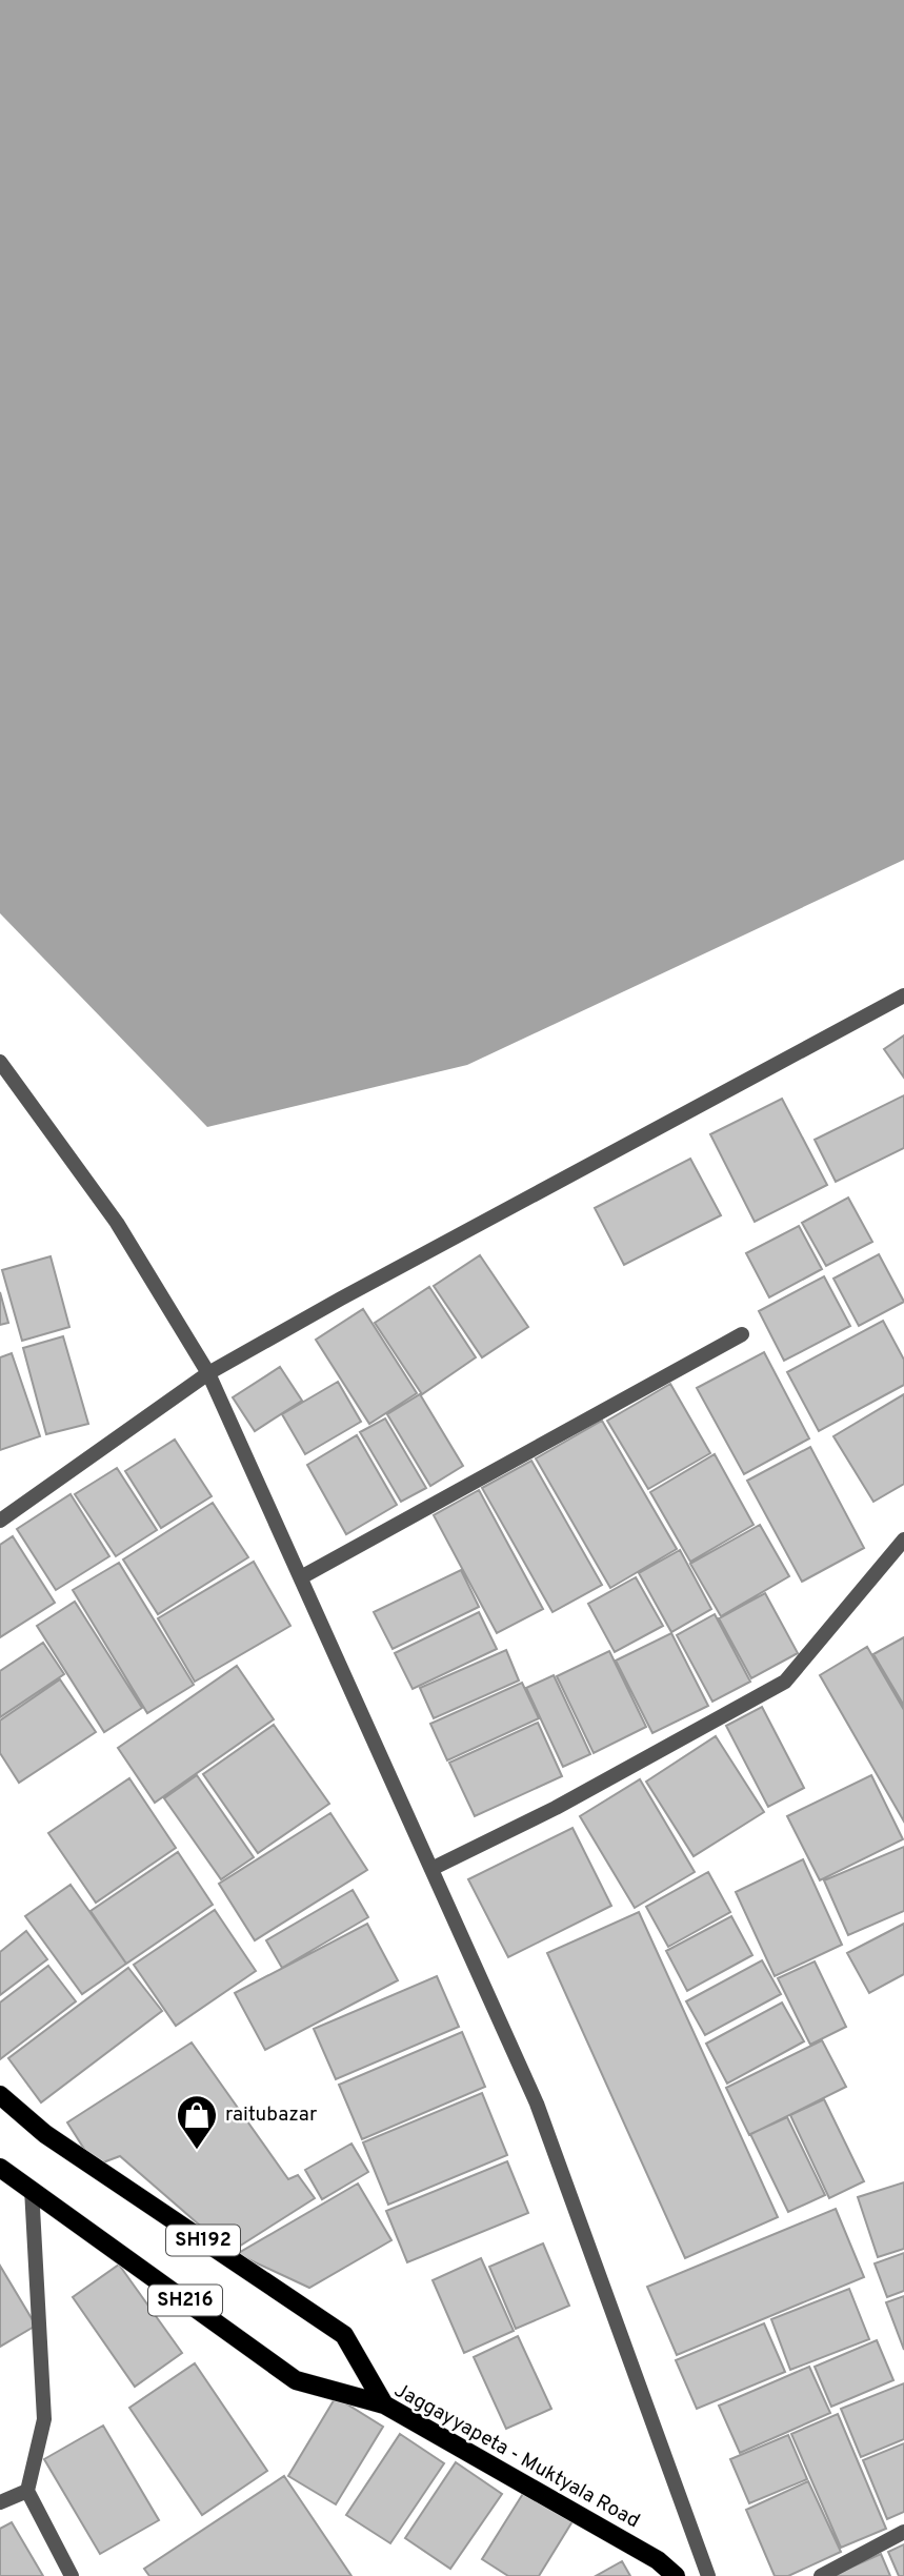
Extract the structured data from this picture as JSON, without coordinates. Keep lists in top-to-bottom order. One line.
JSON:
{"streets":{"main road":["SH192","SH216","Jaggayyapeta - Muktyala Road"]},"crossings":[["SH192","Jaggayyapeta - Muktyala Road"]],"places":{"shop":["raitubazar"]}}
